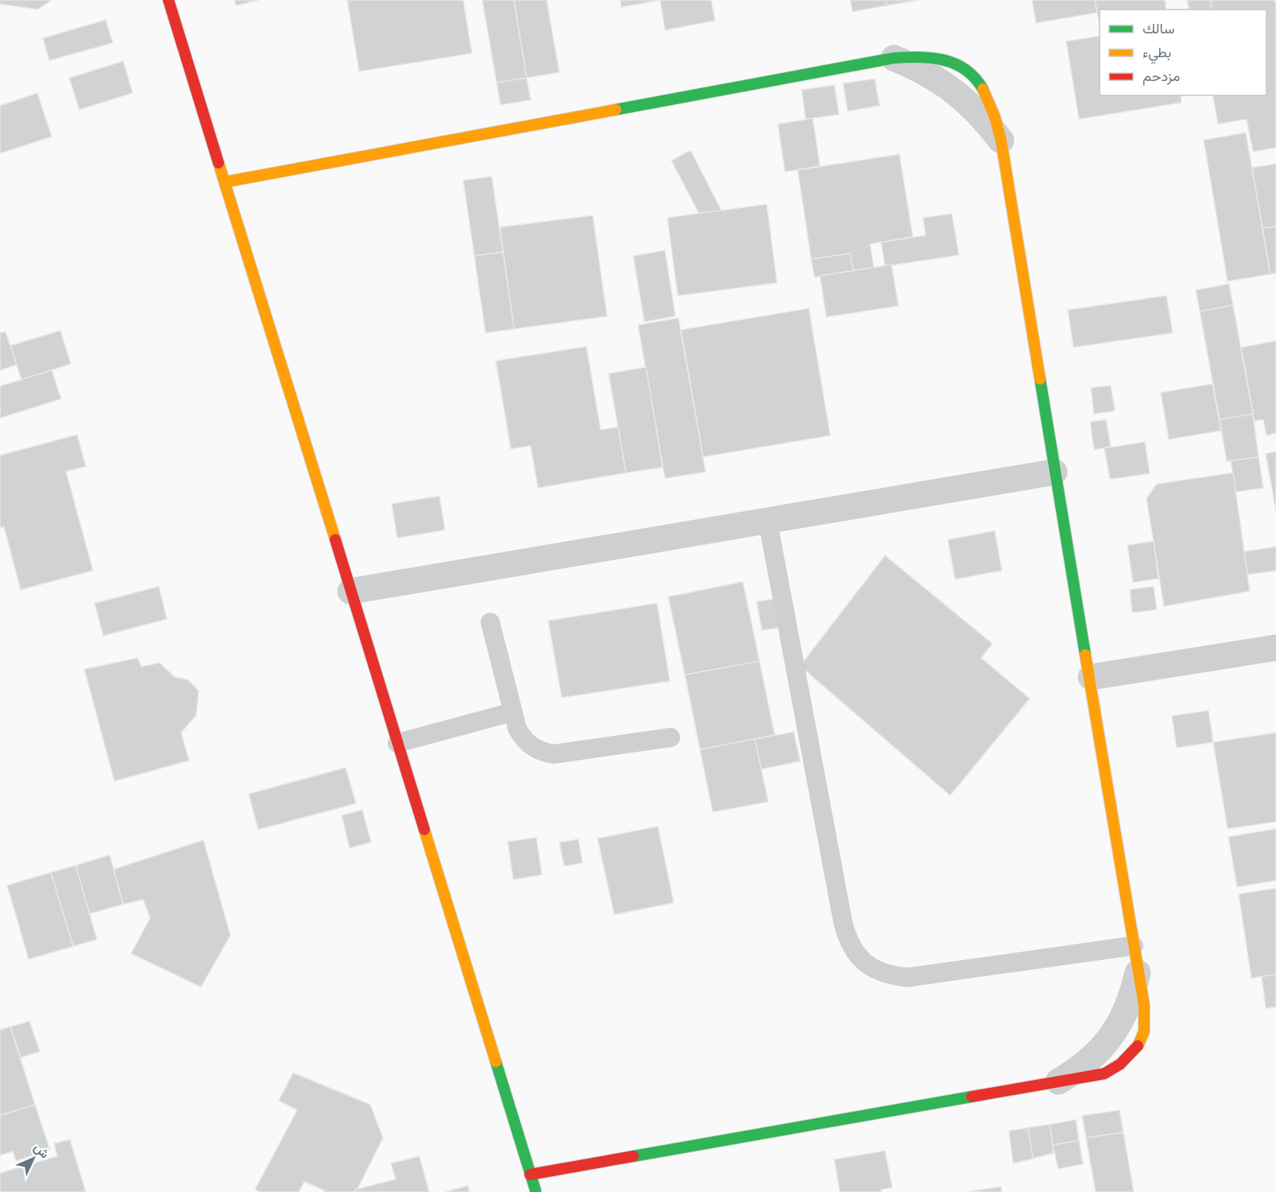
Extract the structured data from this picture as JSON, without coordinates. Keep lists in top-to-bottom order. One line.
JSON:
{"legend":["سالك","بطيء","مزدحم"],"north":"top right"}
